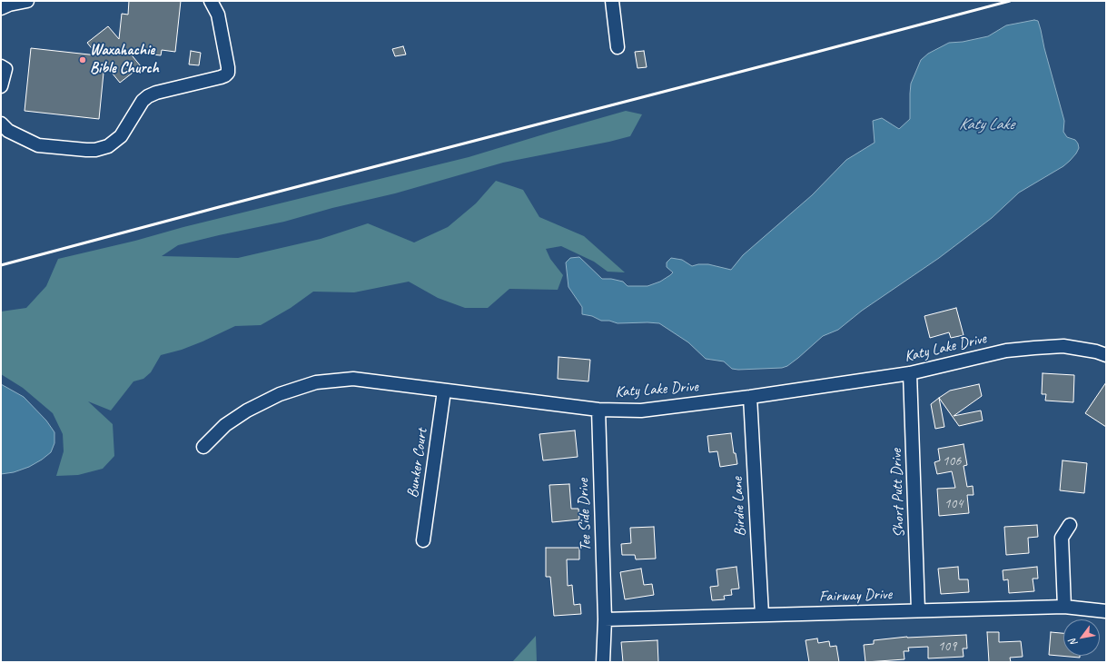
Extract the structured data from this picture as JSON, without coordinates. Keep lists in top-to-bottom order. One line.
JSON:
{"streets":{"street":["Katy Lake Drive","Bunker Court","Short Putt Drive","Birdie Lane","Tee Side Drive","Fairway Drive"]},"crossings":[["Katy Lake Drive","Bunker Court"],["Katy Lake Drive","Short Putt Drive"],["Katy Lake Drive","Birdie Lane"],["Katy Lake Drive","Tee Side Drive"],["Short Putt Drive","Fairway Drive"],["Birdie Lane","Fairway Drive"],["Tee Side Drive","Fairway Drive"]],"water":["Katy Lake"],"places":["Waxahachie Bible Church"],"house_numbers":["106","104","109"],"north":"bottom left"}
